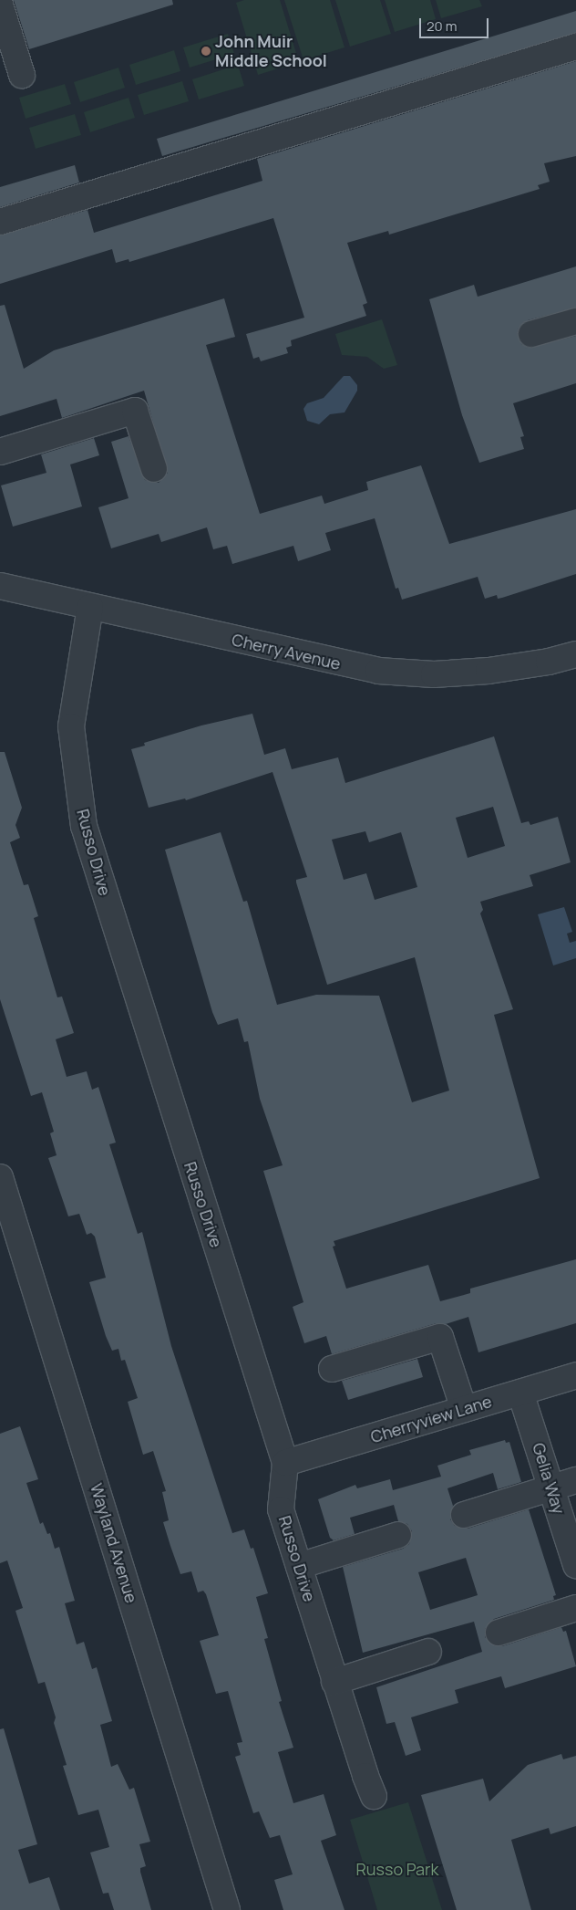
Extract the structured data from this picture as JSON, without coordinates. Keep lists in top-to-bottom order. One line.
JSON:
{"streets":{"street":["Cherry Avenue","Russo Drive","Cherryview Lane","Gelia Way","Wayland Avenue"]},"crossings":[["Cherry Avenue","Russo Drive"],["Russo Drive","Cherryview Lane"],["Cherryview Lane","Gelia Way"]],"parks":["Russo Park"],"places":["John Muir Middle School"],"scale_bar":"20 m"}
